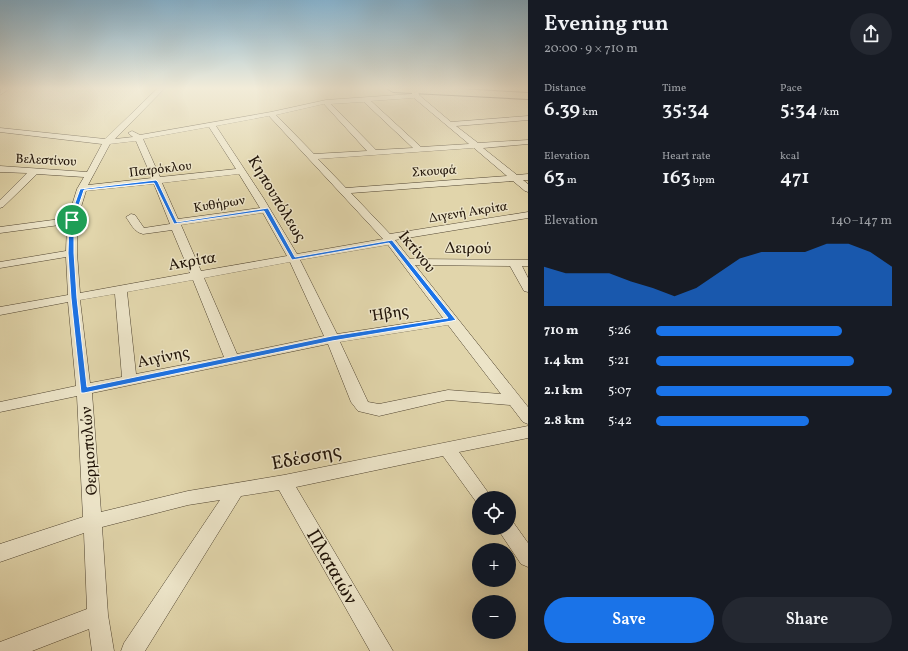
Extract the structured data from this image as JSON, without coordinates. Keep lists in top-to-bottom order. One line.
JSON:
{"streets":{"street":["Βελεστίνου","Πατρόκλου","Σκουφά","Κηπουπόλεως","Κυθήρων","Διγενή Ακρίτα","Δειρού","Ικτίνου","Ακρίτα","Ήβης","Αιγίνης","Θερμοπυλών","Εδέσσης","Πλαταιών"]},"crossings":[["Βελεστίνου","Θερμοπυλών"],["Πατρόκλου","Κηπουπόλεως"],["Πατρόκλου","Θερμοπυλών"],["Σκουφά","Ικτίνου"],["Κηπουπόλεως","Κυθήρων"],["Κηπουπόλεως","Ικτίνου"],["Κηπουπόλεως","Ακρίτα"],["Κηπουπόλεως","Ήβης"],["Κηπουπόλεως","Αιγίνης"],["Διγενή Ακρίτα","Ικτίνου"],["Διγενή Ακρίτα","Ακρίτα"],["Δειρού","Ικτίνου"],["Ικτίνου","Ακρίτα"],["Ικτίνου","Ήβης"],["Ακρίτα","Θερμοπυλών"],["Ήβης","Αιγίνης"],["Αιγίνης","Θερμοπυλών"],["Θερμοπυλών","Εδέσσης"],["Εδέσσης","Πλαταιών"]],"page":{"heading":["Evening run","20:00 · 9 × 710 m"],"stats":[["Distance","6.39 km"],["Time","35:34"],["Pace","5:34 /km"],["Elevation","63 m"],["Heart rate","163 bpm"],["kcal","471"]],"chart":["Elevation","140–147 m"],"list":[{"name":"710 m","note":"5:26"},{"name":"1.4 km","note":"5:21"},{"name":"2.1 km","note":"5:07"},{"name":"2.8 km","note":"5:42"}],"map_buttons":["+","−"],"buttons":["Save","Share"]}}
